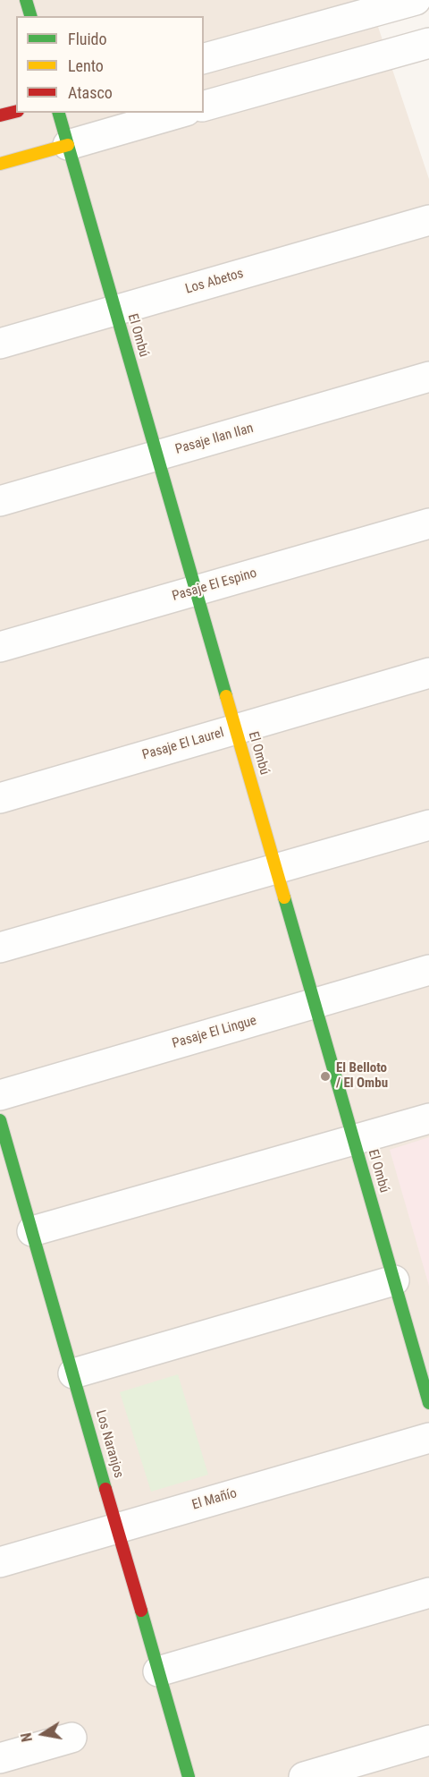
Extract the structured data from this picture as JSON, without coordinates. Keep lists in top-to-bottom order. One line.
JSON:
{"streets":{"street":["Los Abetos","El Ombú","Pasaje Ilan Ilan","Pasaje El Espino","Pasaje El Laurel","Pasaje El Lingue","Los Naranjos","El Mañío"]},"crossings":[["Los Abetos","El Ombú"],["El Ombú","Pasaje Ilan Ilan"],["El Ombú","Pasaje El Espino"],["El Ombú","Pasaje El Laurel"],["El Ombú","Pasaje El Lingue"],["Los Naranjos","El Mañío"]],"places":["El Belloto / El Ombu"],"legend":["Fluido","Lento","Atasco"],"north":"left"}
